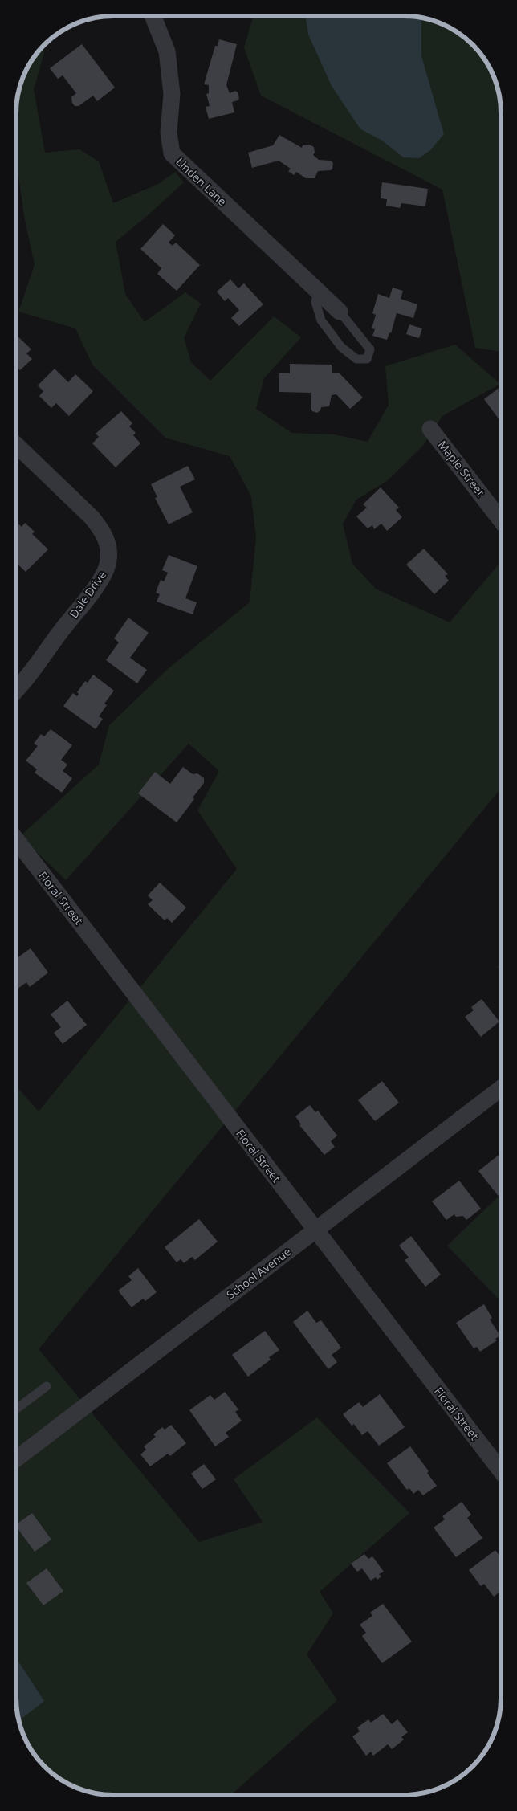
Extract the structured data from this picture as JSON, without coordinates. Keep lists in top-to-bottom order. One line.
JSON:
{"streets":{"street":["Linden Lane","Maple Street","Dale Drive","Floral Street","School Avenue"]},"crossings":[["Floral Street","School Avenue"]]}
